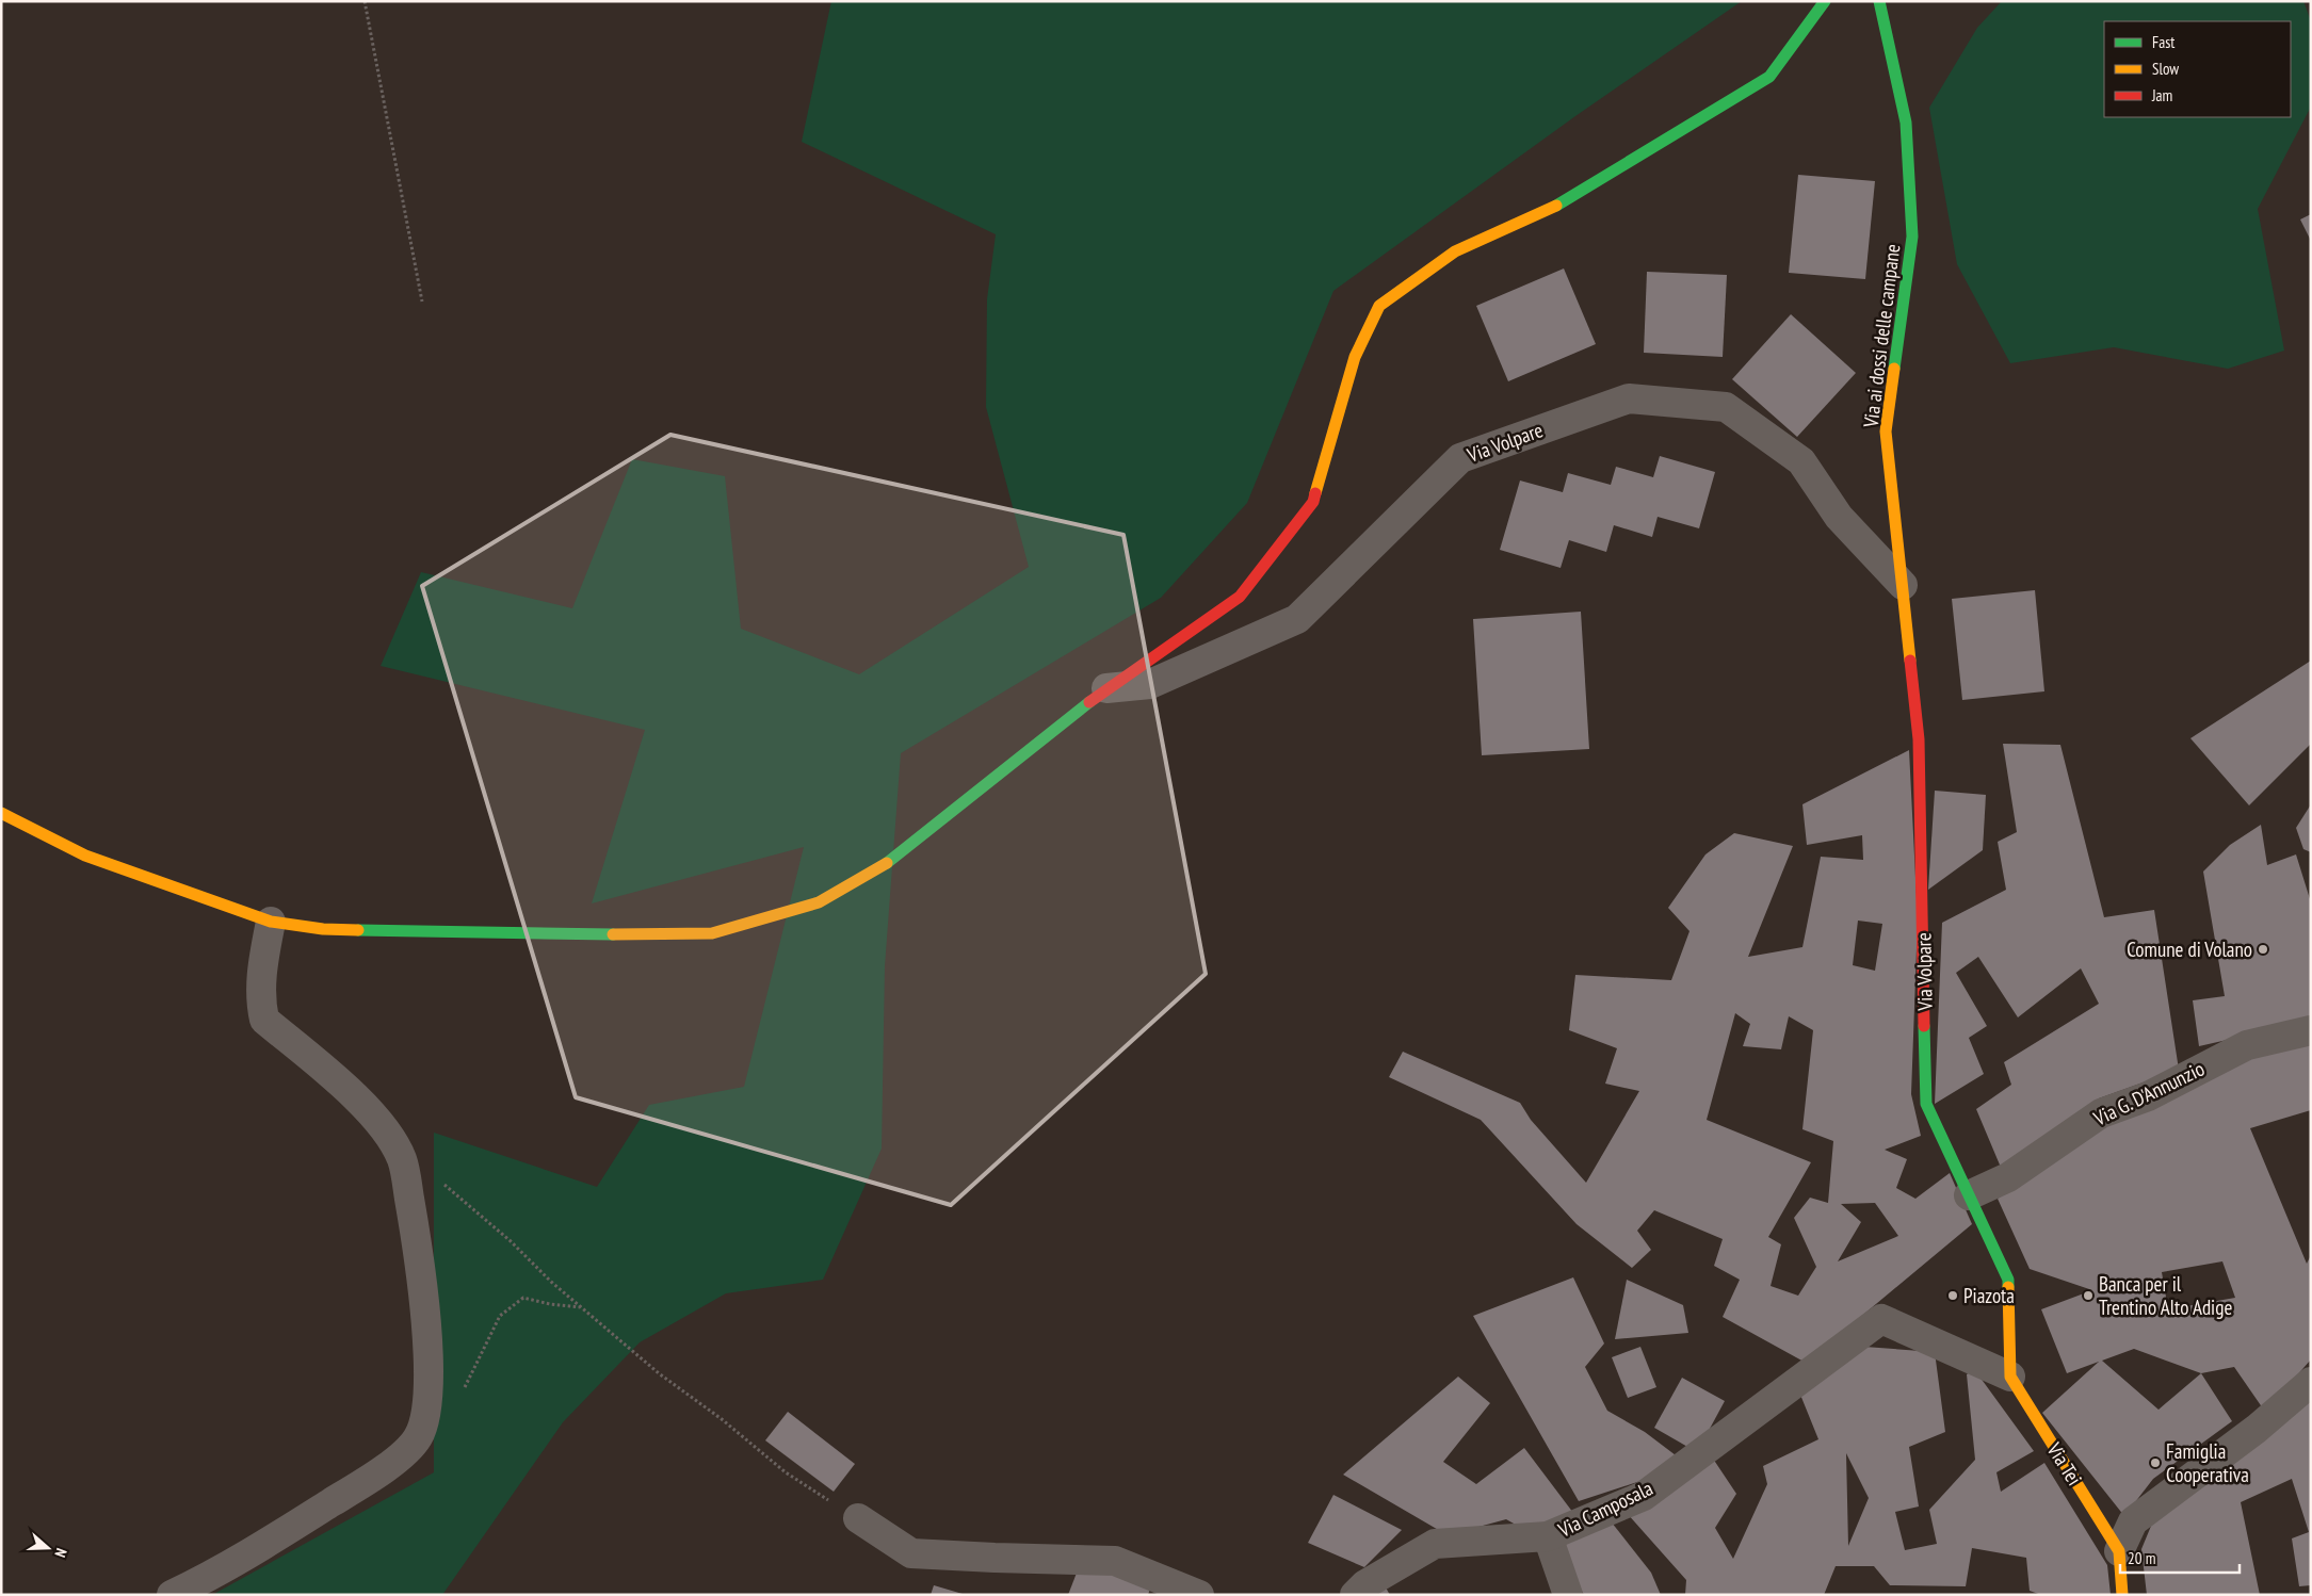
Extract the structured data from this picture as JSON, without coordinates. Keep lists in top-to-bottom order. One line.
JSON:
{"streets":{"street":["Via ai dossi delle campane","Via Volpare","Via G. D'Annunzio","Via Tei","Via Camposala"]},"crossings":[["Via ai dossi delle campane","Via Volpare"],["Via Volpare","Via G. D'Annunzio"],["Via Tei","Via Camposala"]],"places":["Comune di Volano","Piazota","Banca per il Trentino Alto Adige","Famiglia Cooperativa"],"legend":["Fast","Slow","Jam"],"scale_bar":"20 m","north":"right"}
